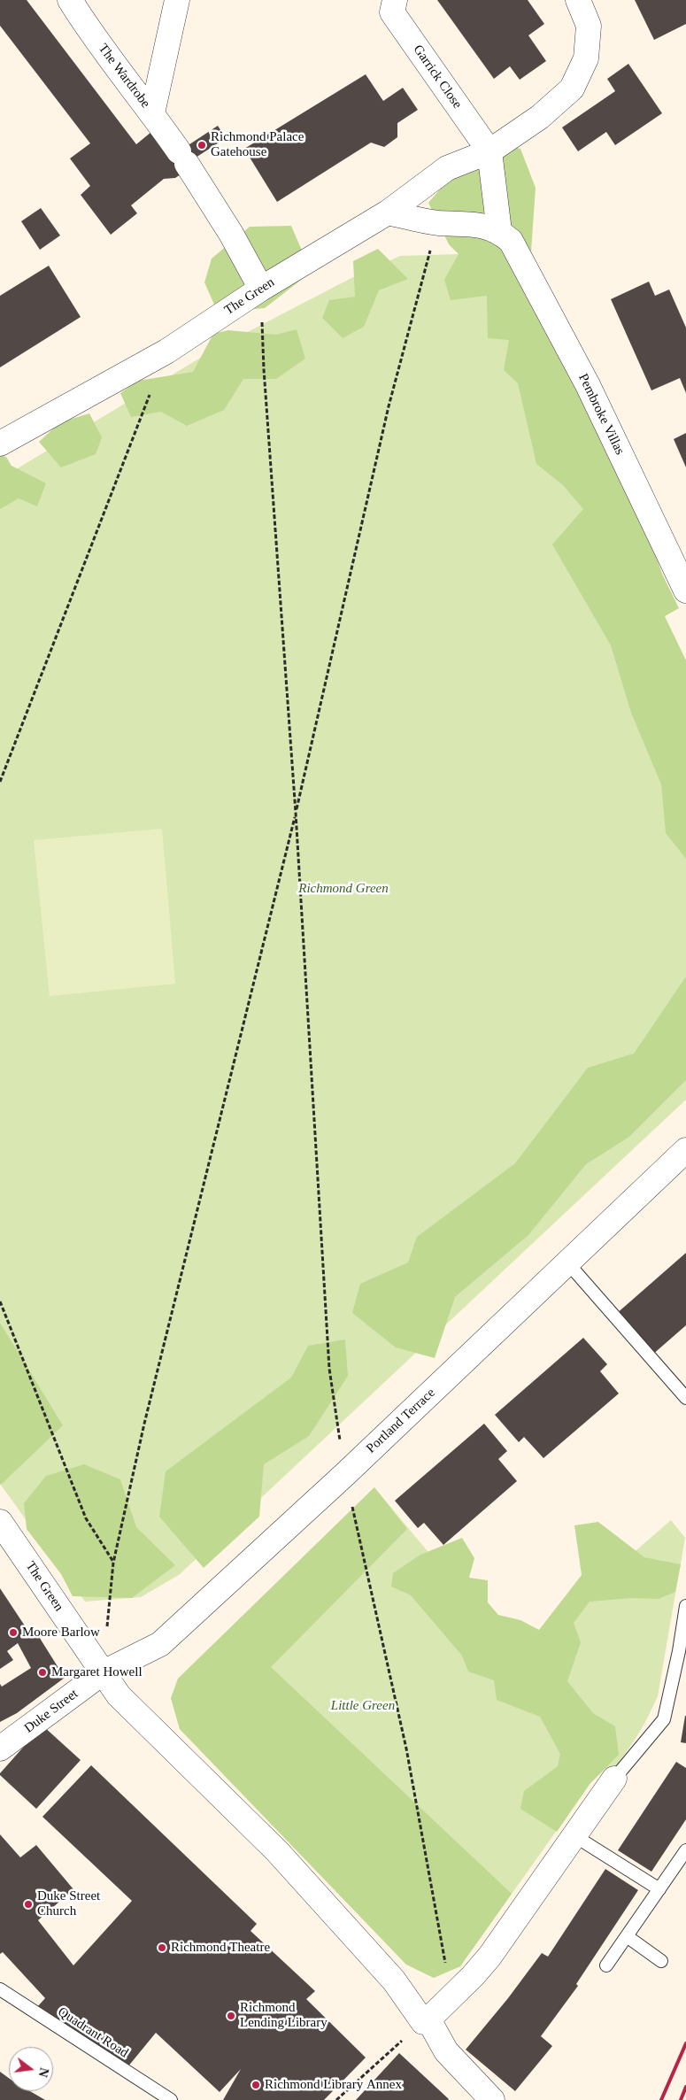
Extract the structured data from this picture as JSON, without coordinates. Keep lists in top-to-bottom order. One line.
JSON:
{"streets":{"street":["The Wardrobe","Garrick Close","The Green","Pembroke Villas","Portland Terrace","Duke Street"],"lane":["Quadrant Road"]},"crossings":[["The Wardrobe","The Green"],["Garrick Close","The Green"],["The Green","Portland Terrace"],["The Green","Duke Street"],["Portland Terrace","Duke Street"]],"parks":["Richmond Green","Little Green"],"places":["Richmond Palace Gatehouse","Moore Barlow","Margaret Howell","Duke Street Church","Richmond Theatre","Richmond Lending Library","Richmond Library Annex"],"north":"right"}
